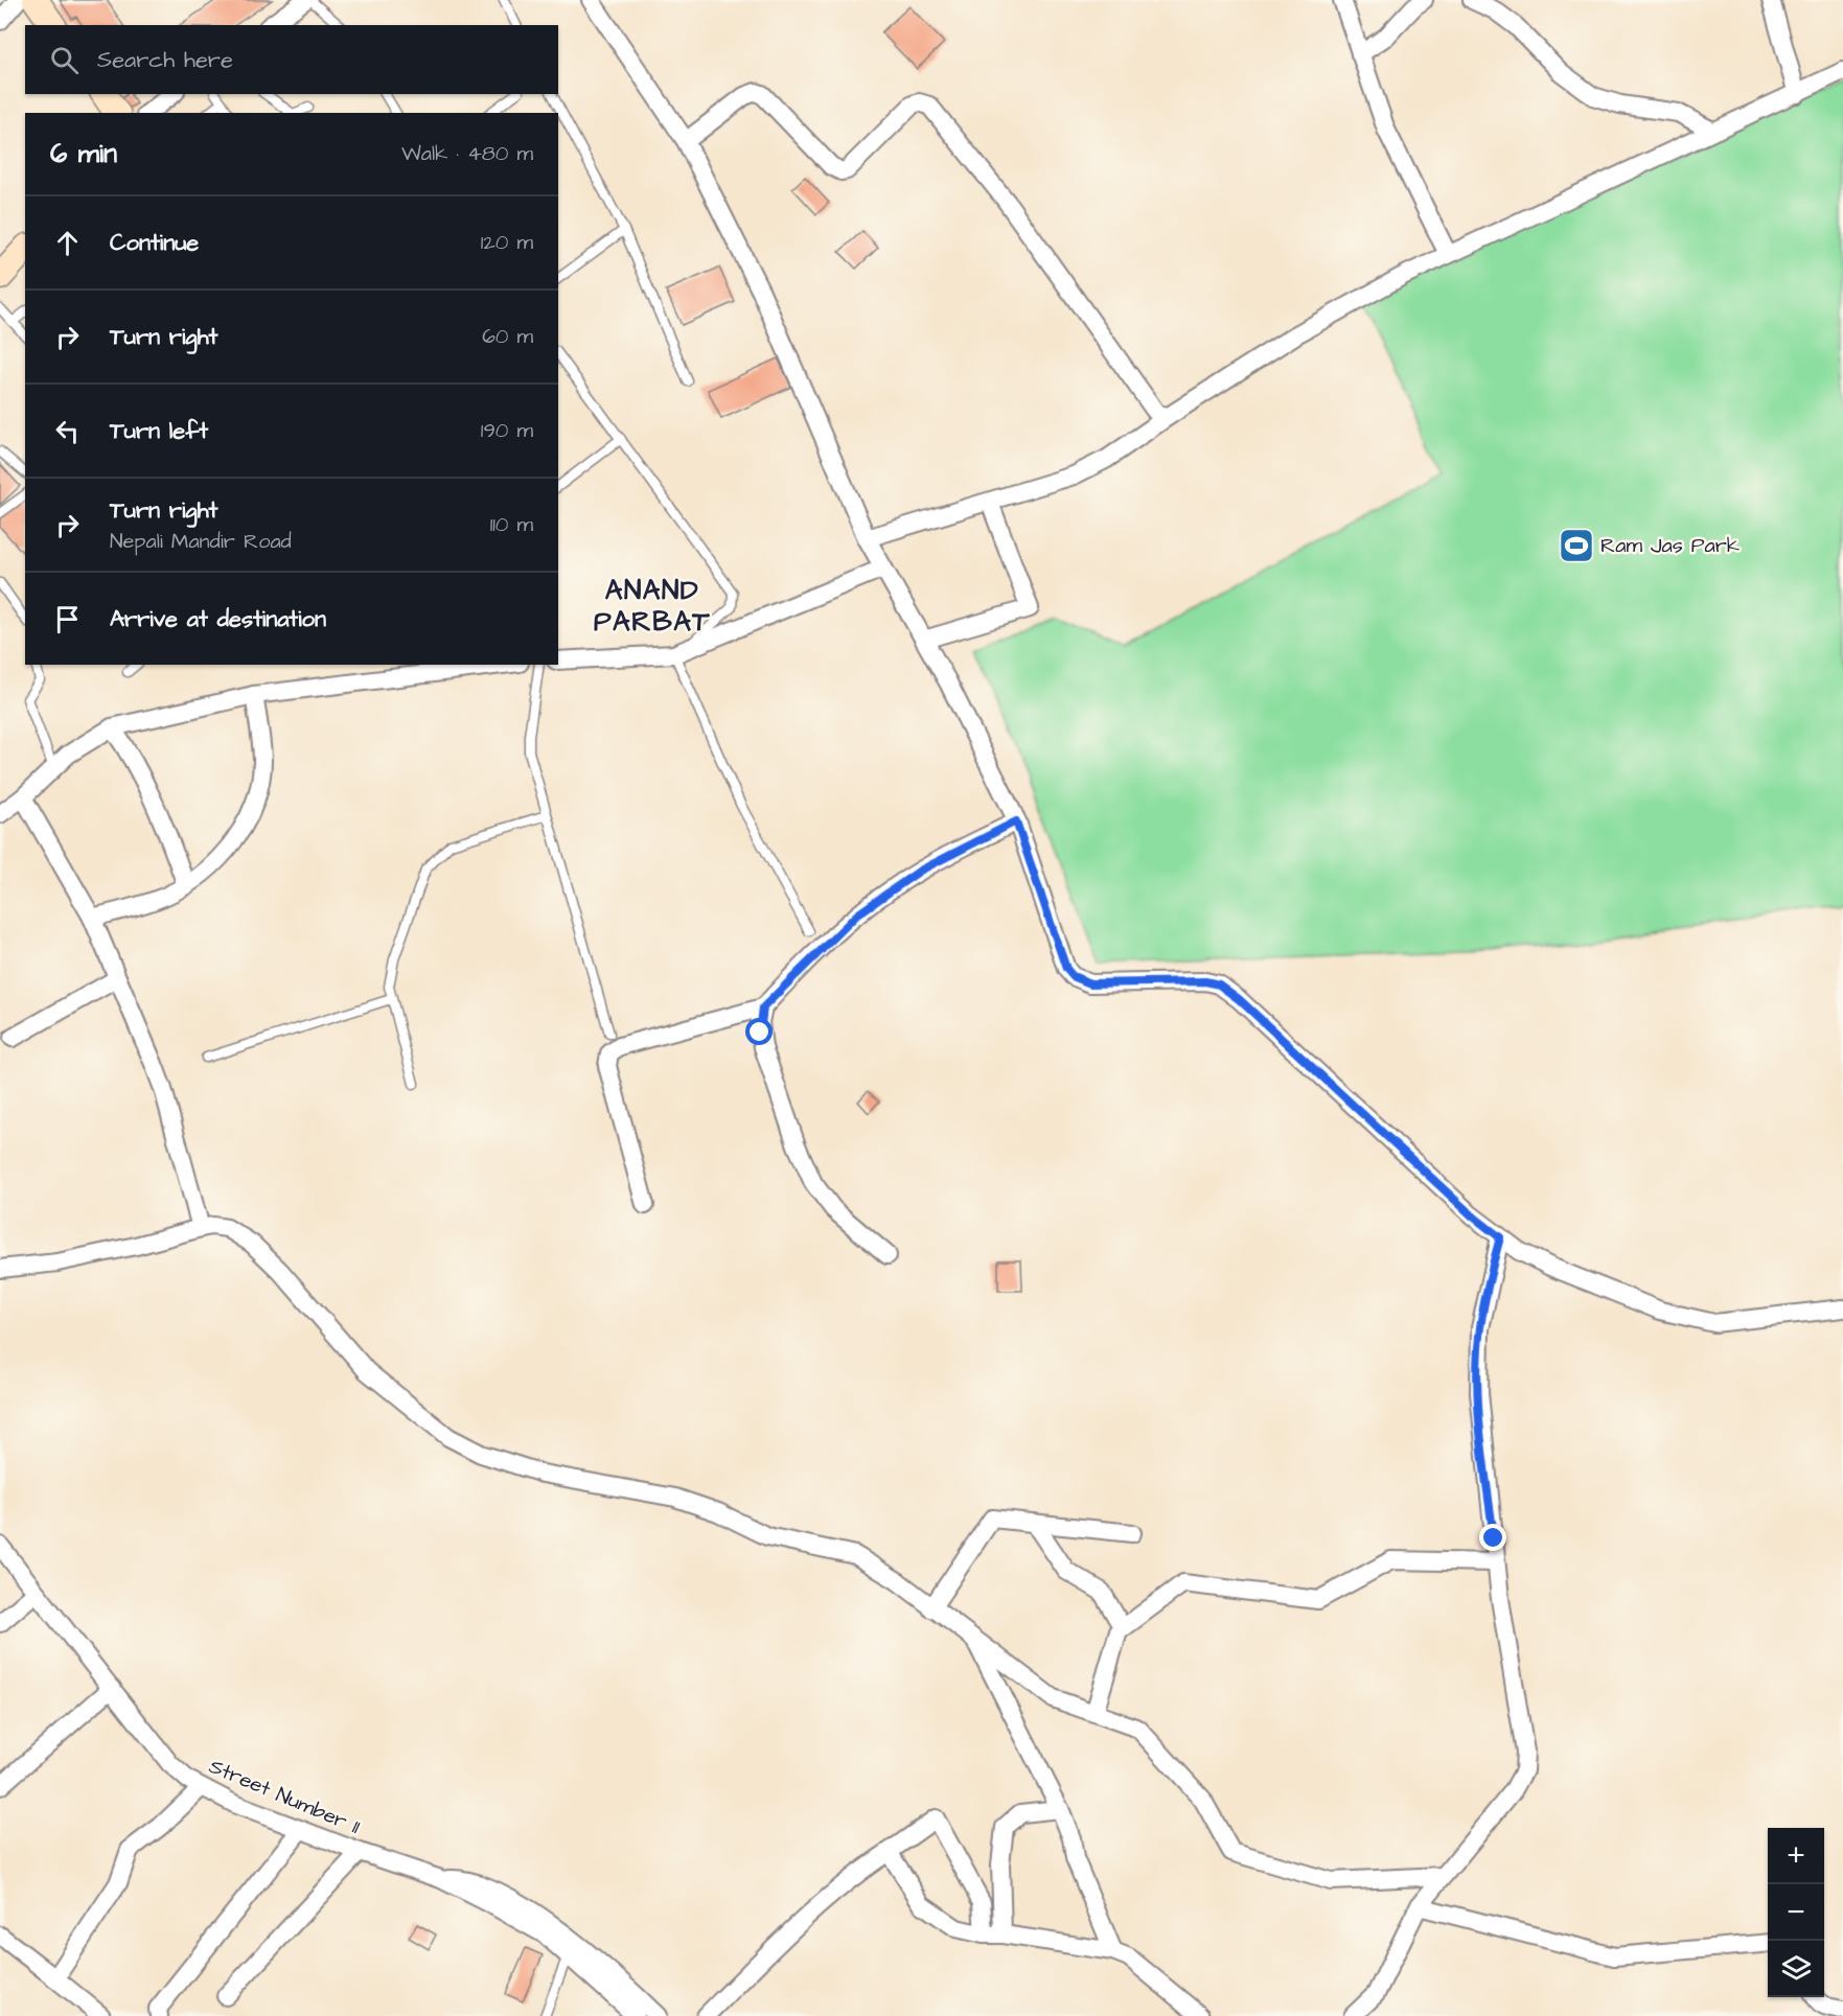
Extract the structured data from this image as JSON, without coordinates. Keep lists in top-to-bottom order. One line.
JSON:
{"streets":{"street":["Street Number 11"]},"districts":["ANAND PARBAT"],"places":{"sports":["Ram Jas Park"]},"page":{"search":"Search here","heading":["6 min","Walk · 480 m"],"list":[["Continue","120 m"],["Turn right","60 m"],["Turn left","190 m"],["Turn right","Nepali Mandir Road","110 m"],"Arrive at destination"],"map_buttons":["+","−"]}}
